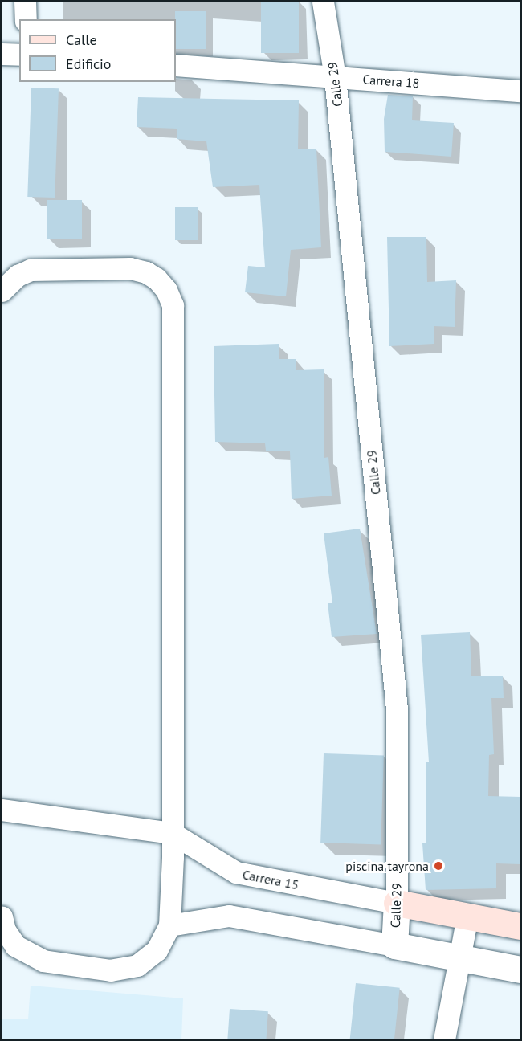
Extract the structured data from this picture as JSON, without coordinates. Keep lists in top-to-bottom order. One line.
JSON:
{"streets":{"main road":["Carrera 15"],"street":["Carrera 18","Calle 29"]},"crossings":[["Carrera 18","Calle 29"],["Calle 29","Carrera 15"]],"places":["piscina tayrona"],"legend":["Calle","Edificio"]}
